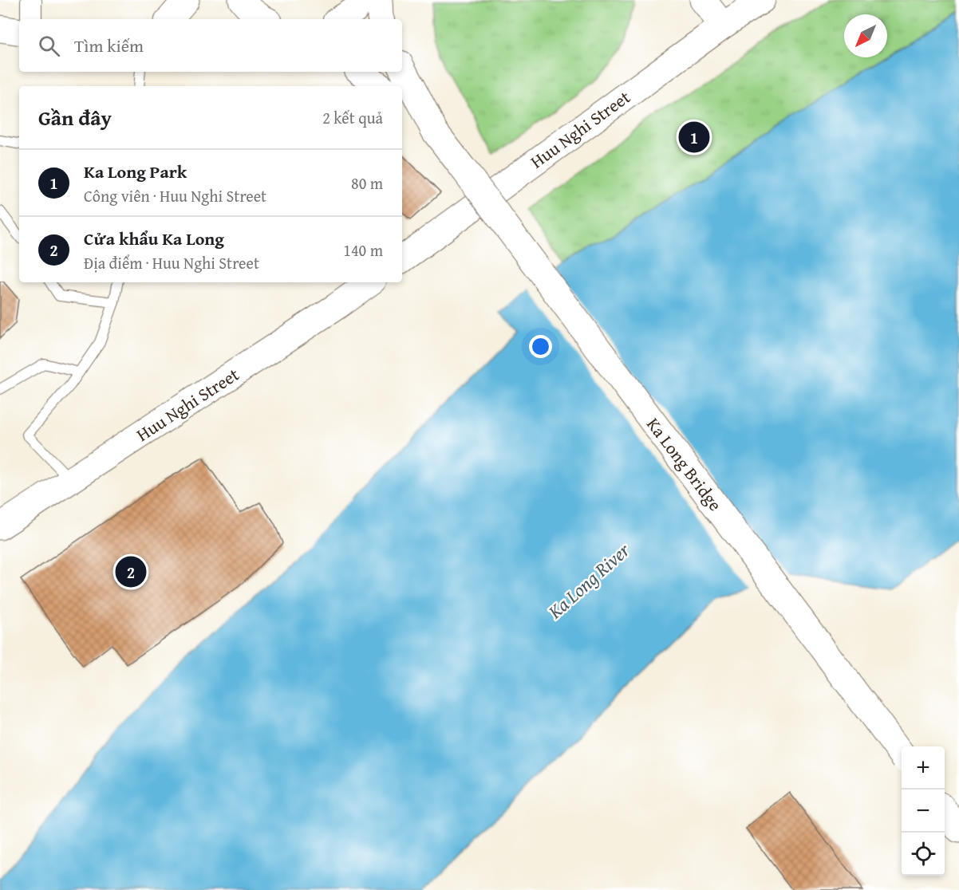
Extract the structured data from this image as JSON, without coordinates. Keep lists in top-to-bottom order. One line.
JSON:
{"streets":{"main road":["Huu Nghi Street","Ka Long Bridge"]},"water":["Ka Long River"],"north":"bottom left","page":{"search":"Tìm kiếm","heading":["Gần đây","2 kết quả"],"pins":["1","2"],"list":[{"mark":"1","name":"Ka Long Park","note":"Công viên · Huu Nghi Street","value":"80 m"},{"mark":"2","name":"Cửa khẩu Ka Long","note":"Địa điểm · Huu Nghi Street","value":"140 m"}],"map_buttons":["+","−"]}}
